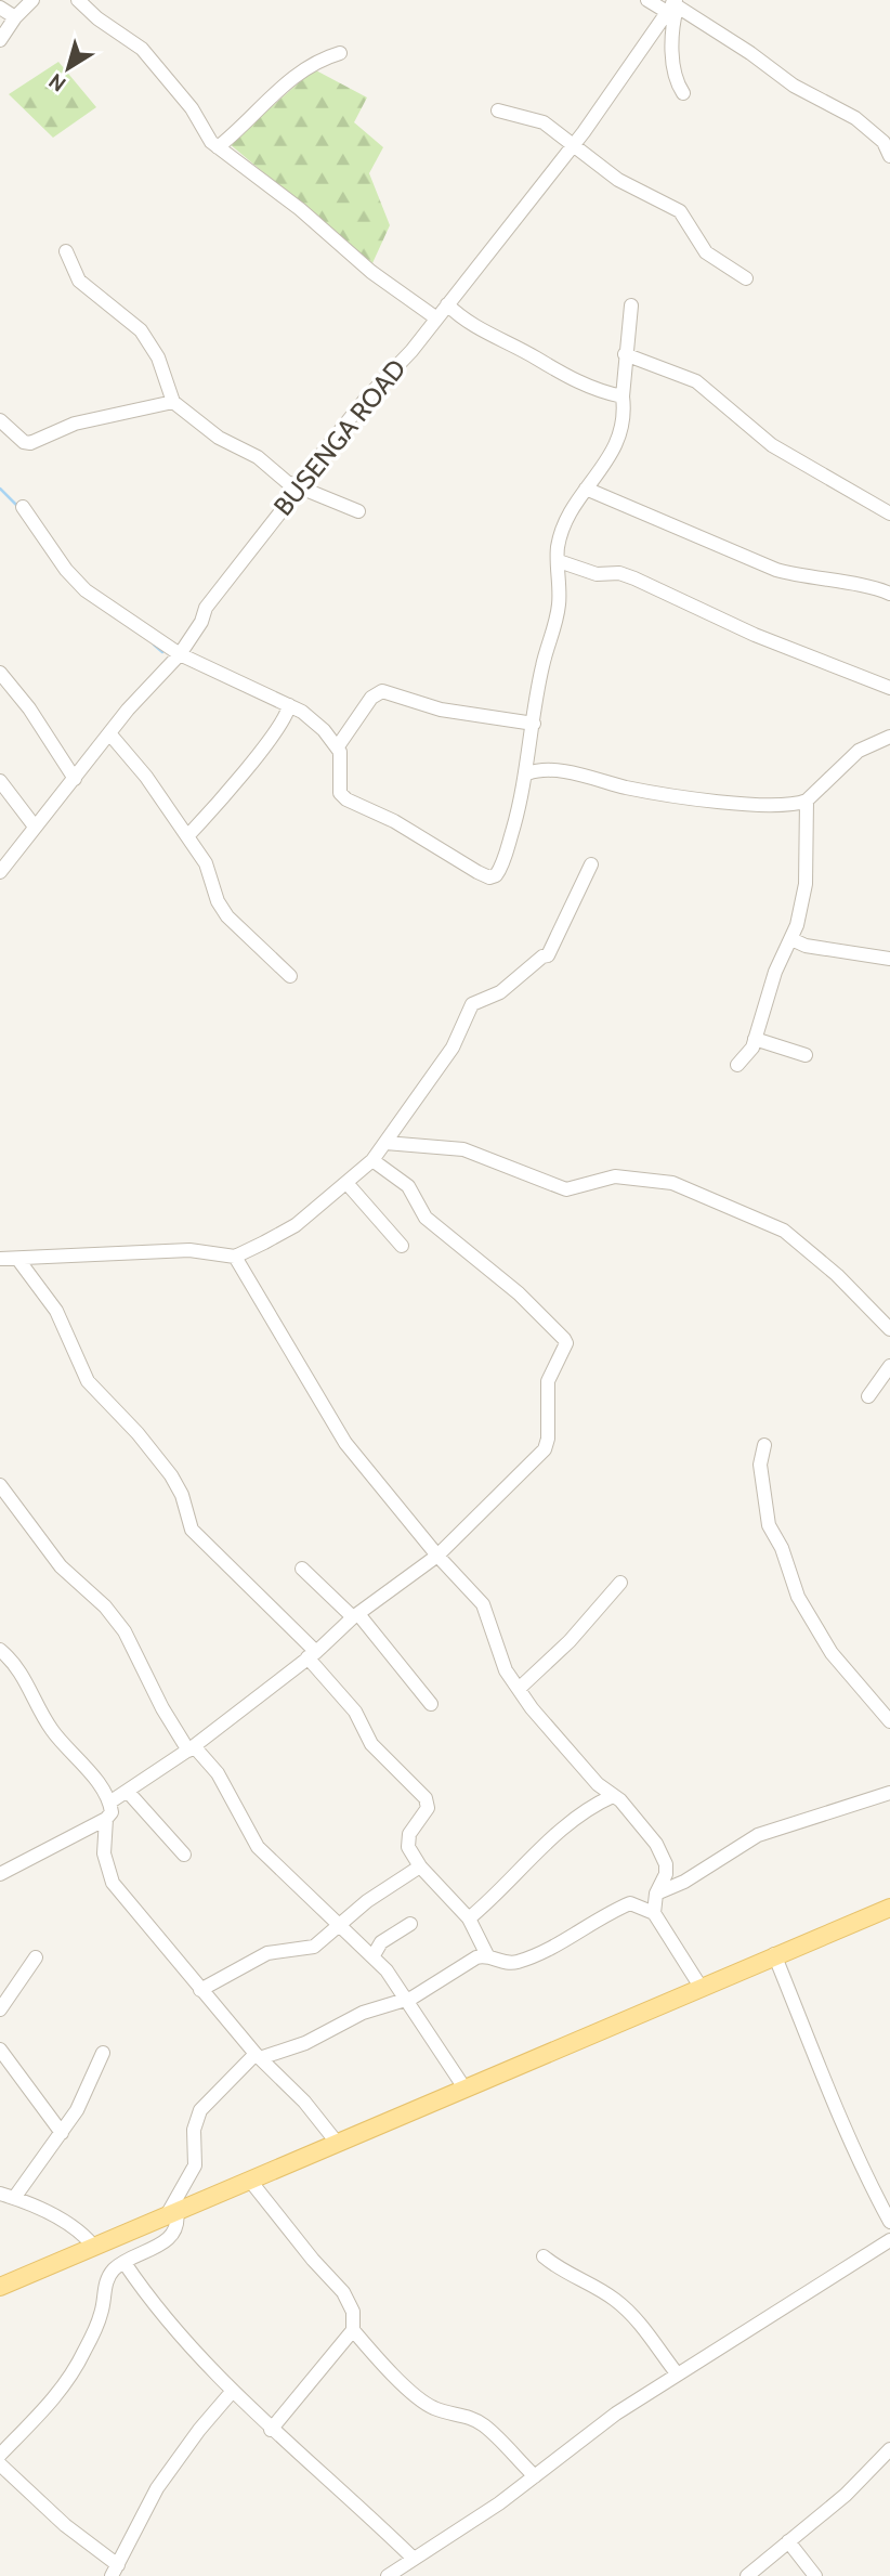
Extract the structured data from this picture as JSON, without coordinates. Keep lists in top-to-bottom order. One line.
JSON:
{"streets":{"street":["BUSENGA ROAD"]},"north":"bottom left"}
